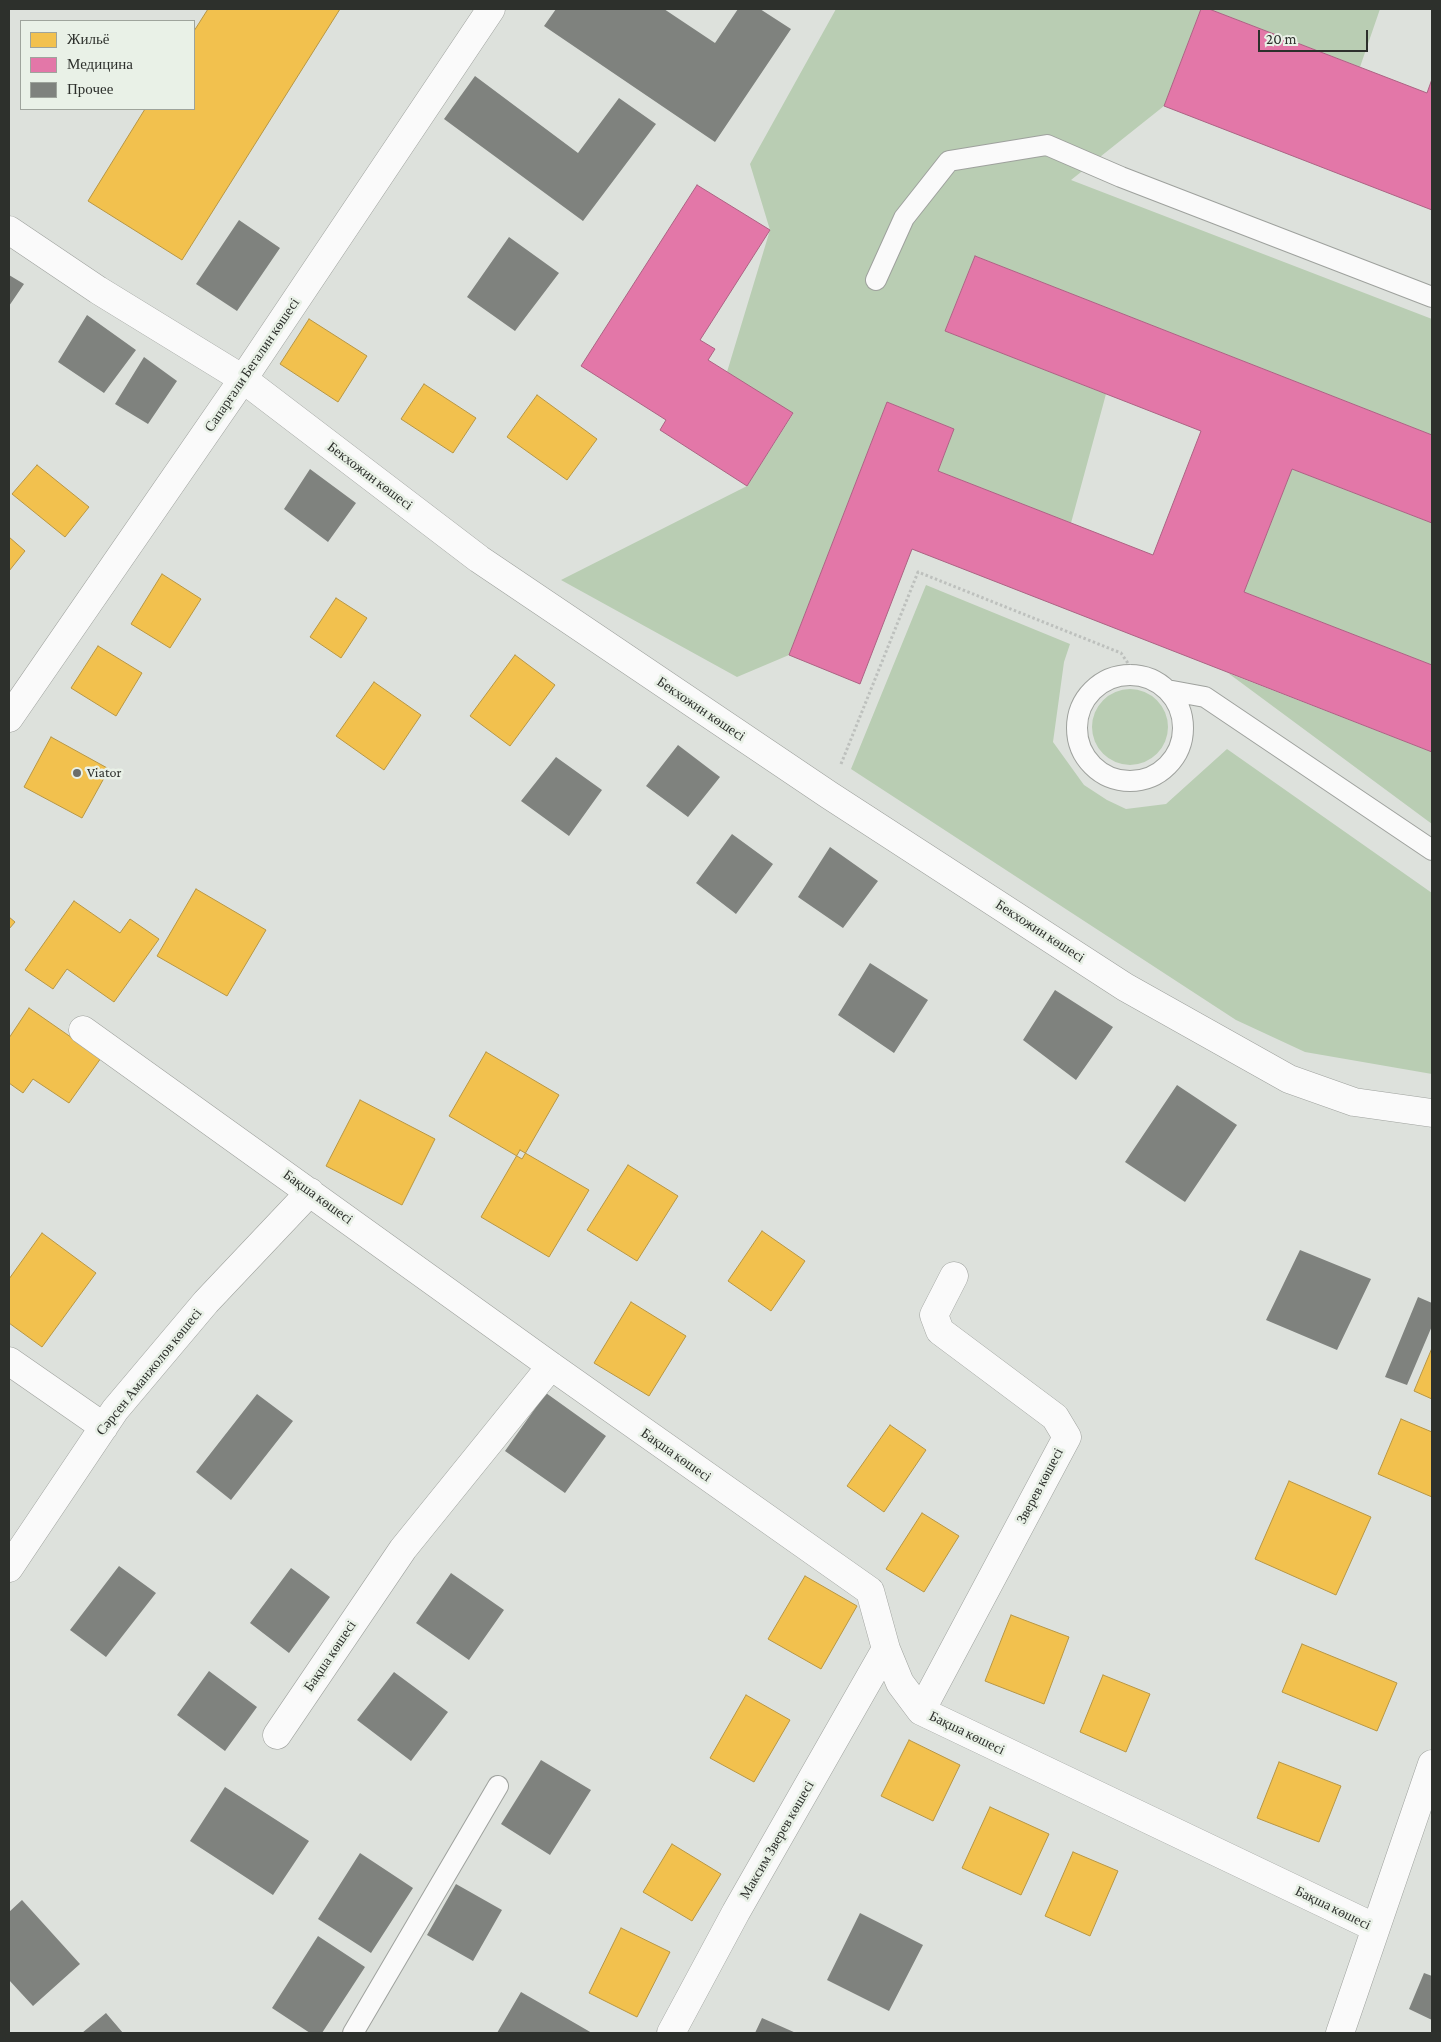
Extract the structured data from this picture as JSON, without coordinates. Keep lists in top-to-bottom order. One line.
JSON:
{"streets":{"street":["Сапарғали Бегалин көшесі","Бекхожин көшесі","Бақша көшесі","Сәрсен Аманжолов көшесі","Зверев көшесі","Максим Зверев көшесі"]},"crossings":[["Сапарғали Бегалин көшесі","Бекхожин көшесі"],["Бақша көшесі","Сәрсен Аманжолов көшесі"],["Бақша көшесі","Зверев көшесі"],["Бақша көшесі","Максим Зверев көшесі"]],"places":["Viator"],"legend":["Жильё","Медицина","Прочее"],"scale_bar":"20 m"}
